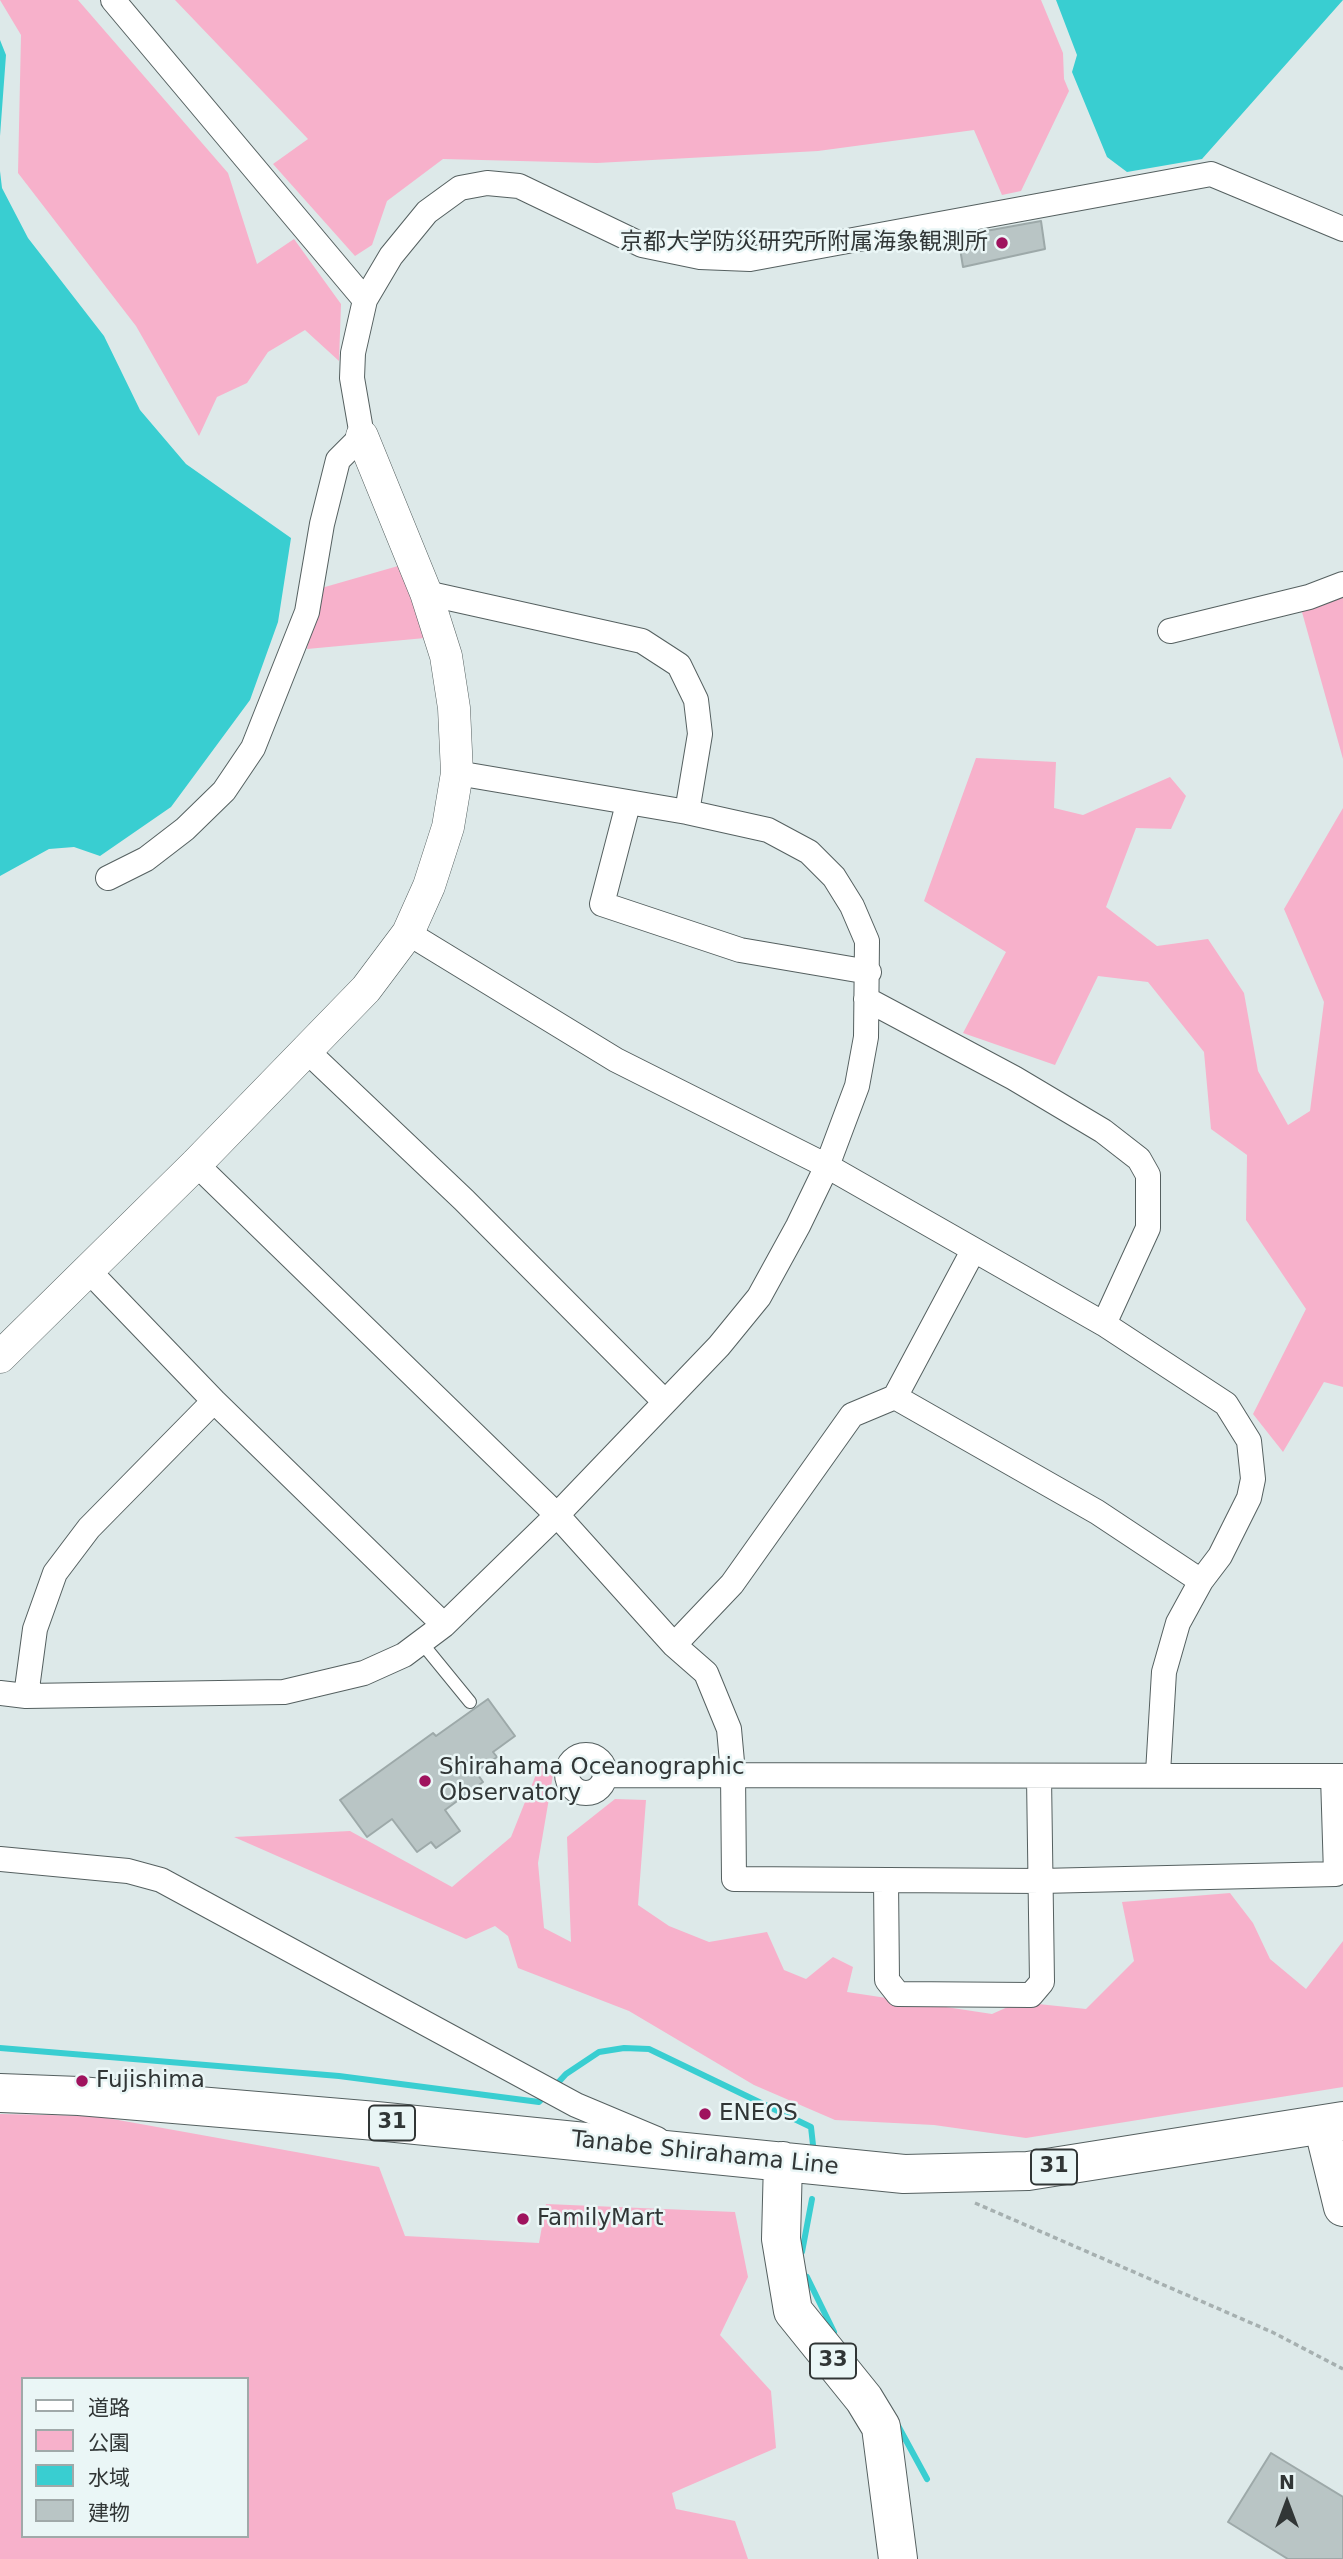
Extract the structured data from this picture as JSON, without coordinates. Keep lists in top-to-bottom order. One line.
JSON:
{"streets":{"main road":["31","Tanabe Shirahama Line","33"]},"crossings":[["Tanabe Shirahama Line","33"]],"places":["京都大学防災研究所附属海象観測所","Shirahama Oceanographic Observatory","Fujishima","ENEOS","FamilyMart"],"legend":["道路","公園","水域","建物"],"north":"top"}
